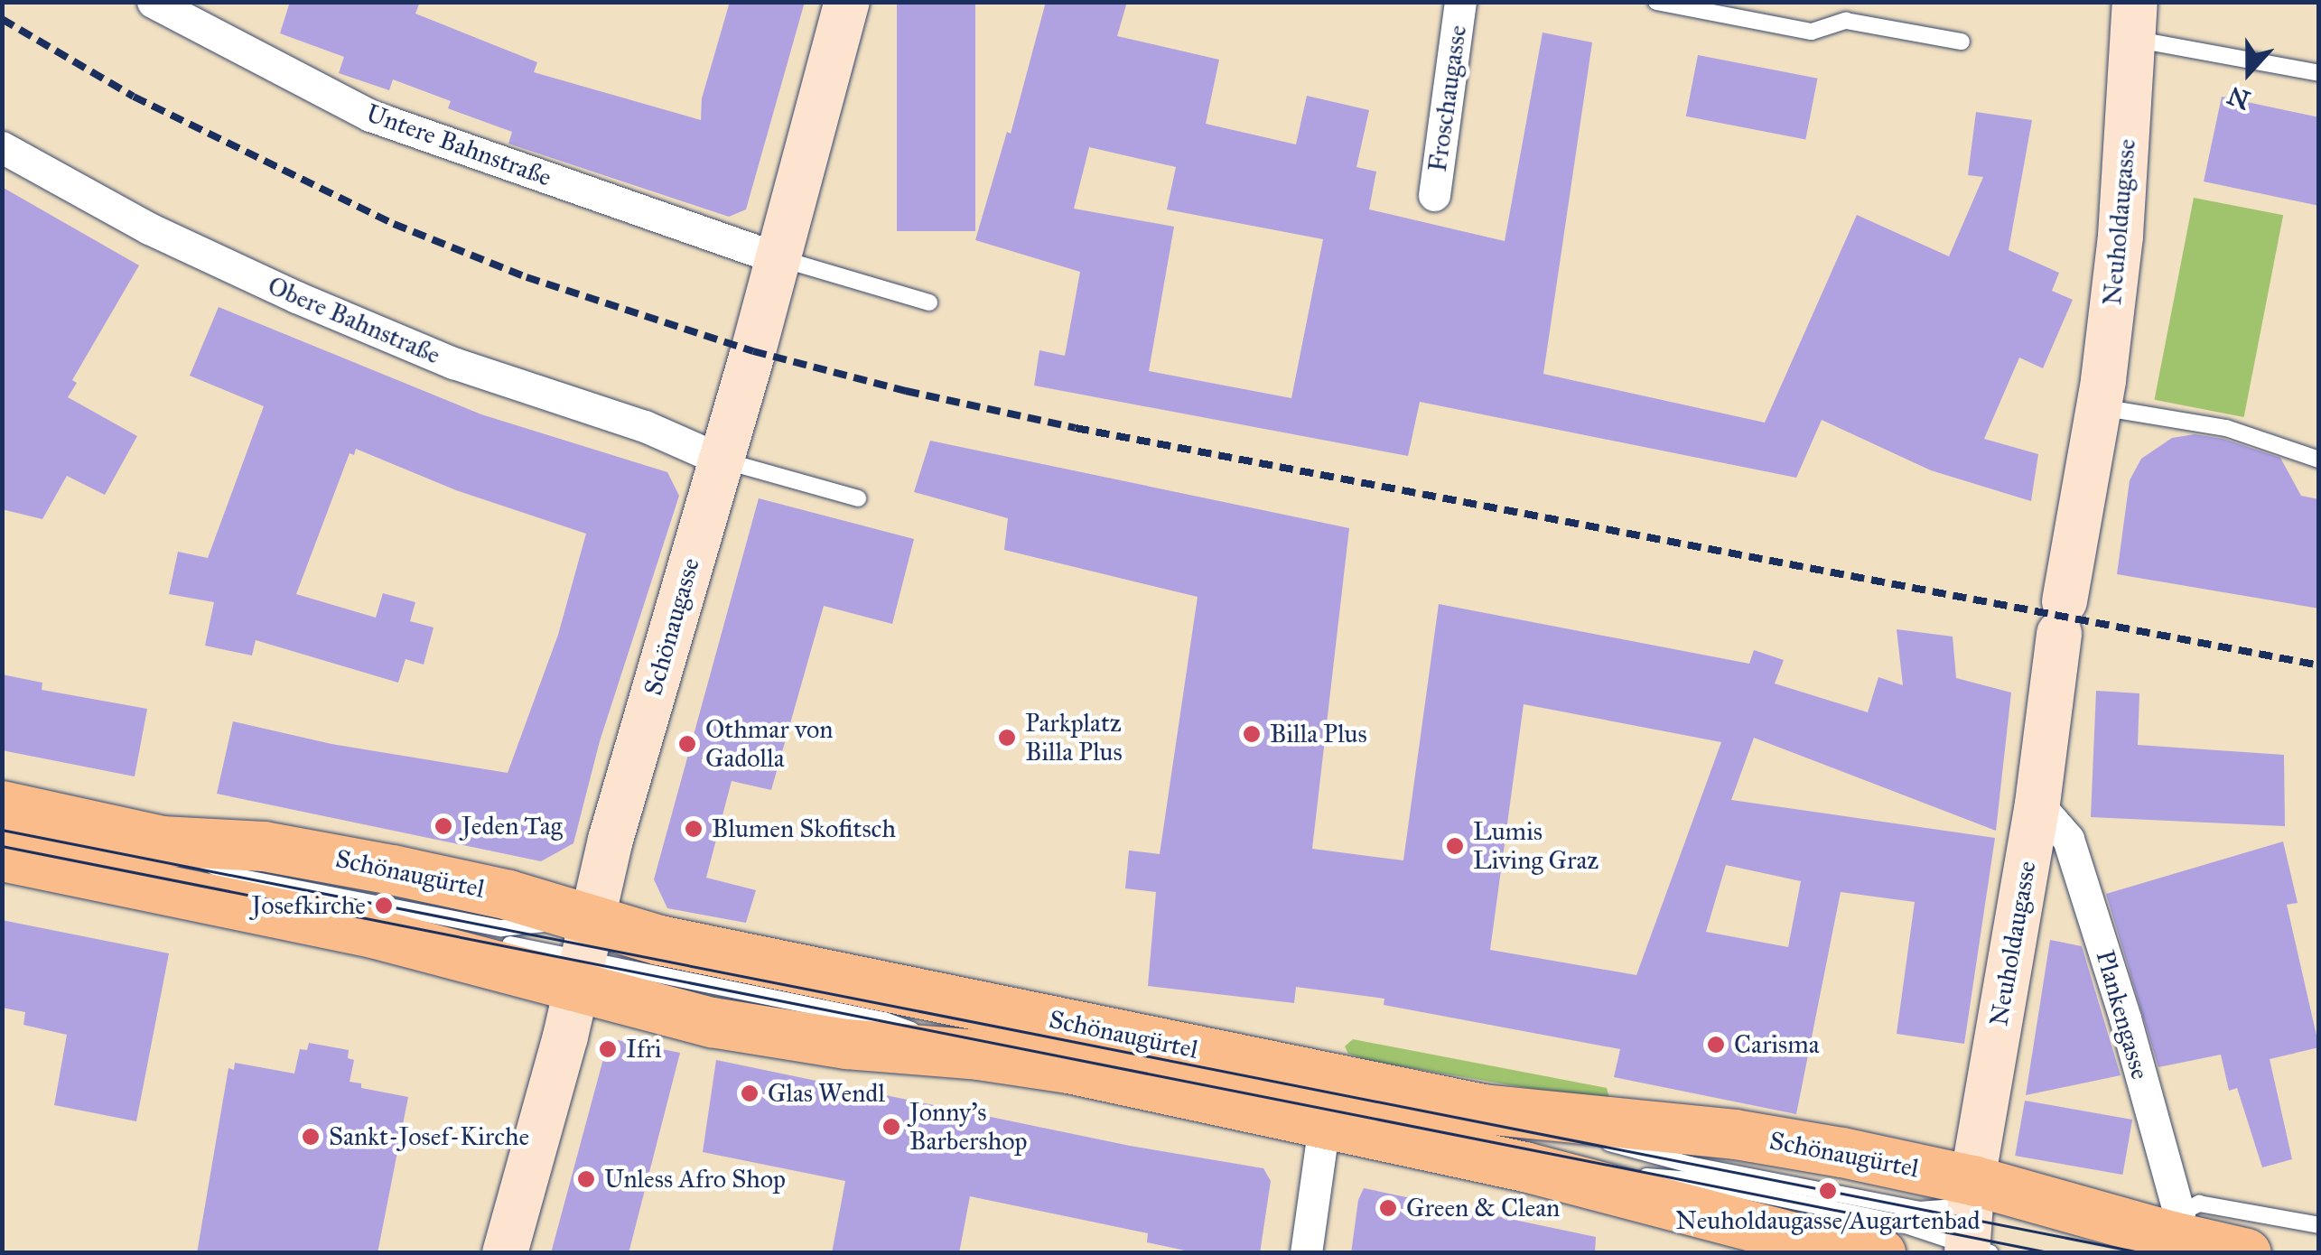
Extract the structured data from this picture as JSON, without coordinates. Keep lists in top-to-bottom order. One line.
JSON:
{"streets":{"main road":["Neuholdaugasse","Schönaugasse","Schönaugürtel"],"street":["Froschaugasse","Untere Bahnstraße","Obere Bahnstraße","Plankengasse"]},"crossings":[["Untere Bahnstraße","Schönaugasse"],["Neuholdaugasse","Schönaugürtel"],["Neuholdaugasse","Plankengasse"],["Obere Bahnstraße","Schönaugasse"],["Schönaugasse","Schönaugürtel"],["Schönaugürtel","Plankengasse"]],"places":["Billa Plus","Parkplatz Billa Plus","Othmar von Gadolla","Jeden Tag","Blumen Skofitsch","Lumis Living Graz","Josefkirche","Carisma","Ifri","Glas Wendl","Jonny's Barbershop","Sankt-Josef-Kirche","Unless Afro Shop","Neuholdaugasse/Augartenbad","Green & Clean"],"north":"bottom"}
